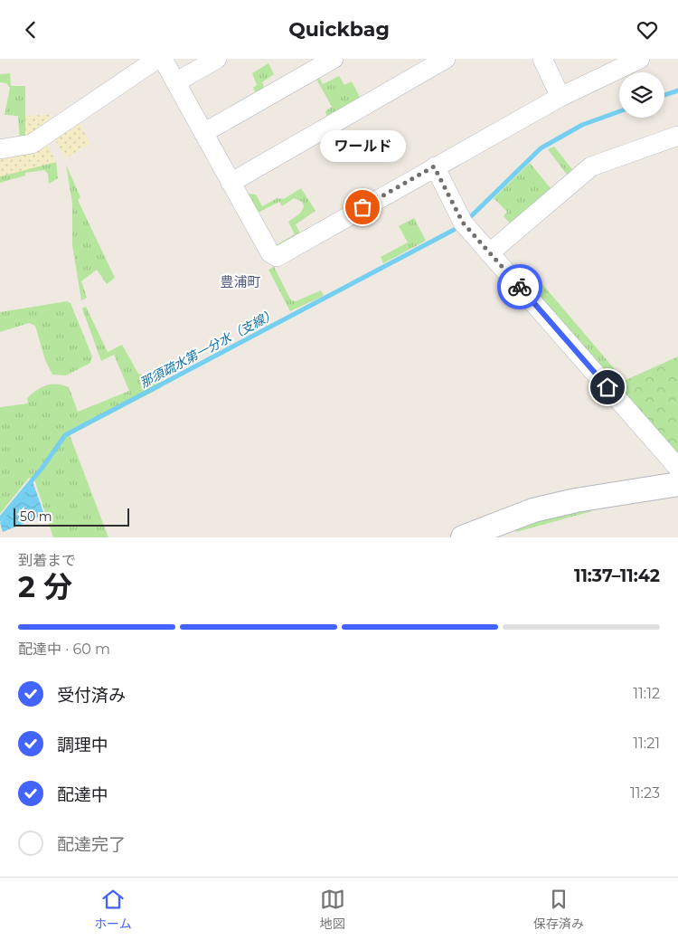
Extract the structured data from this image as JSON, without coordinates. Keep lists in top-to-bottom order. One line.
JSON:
{"districts":["豊浦町"],"water":["那須疏水第一分水（支線）"],"places":["ワールド"],"scale_bar":"50 m","page":{"header":"Quickbag","bubble":"ワールド","scale":"50 m","heading":["2 分","到着まで","11:37–11:42"],"bar":"配達中 · 60 m","list":[["受付済み","11:12"],["調理中","11:21"],["配達中","11:23"],"配達完了"],"tabs":["ホーム","地図","保存済み"]}}
